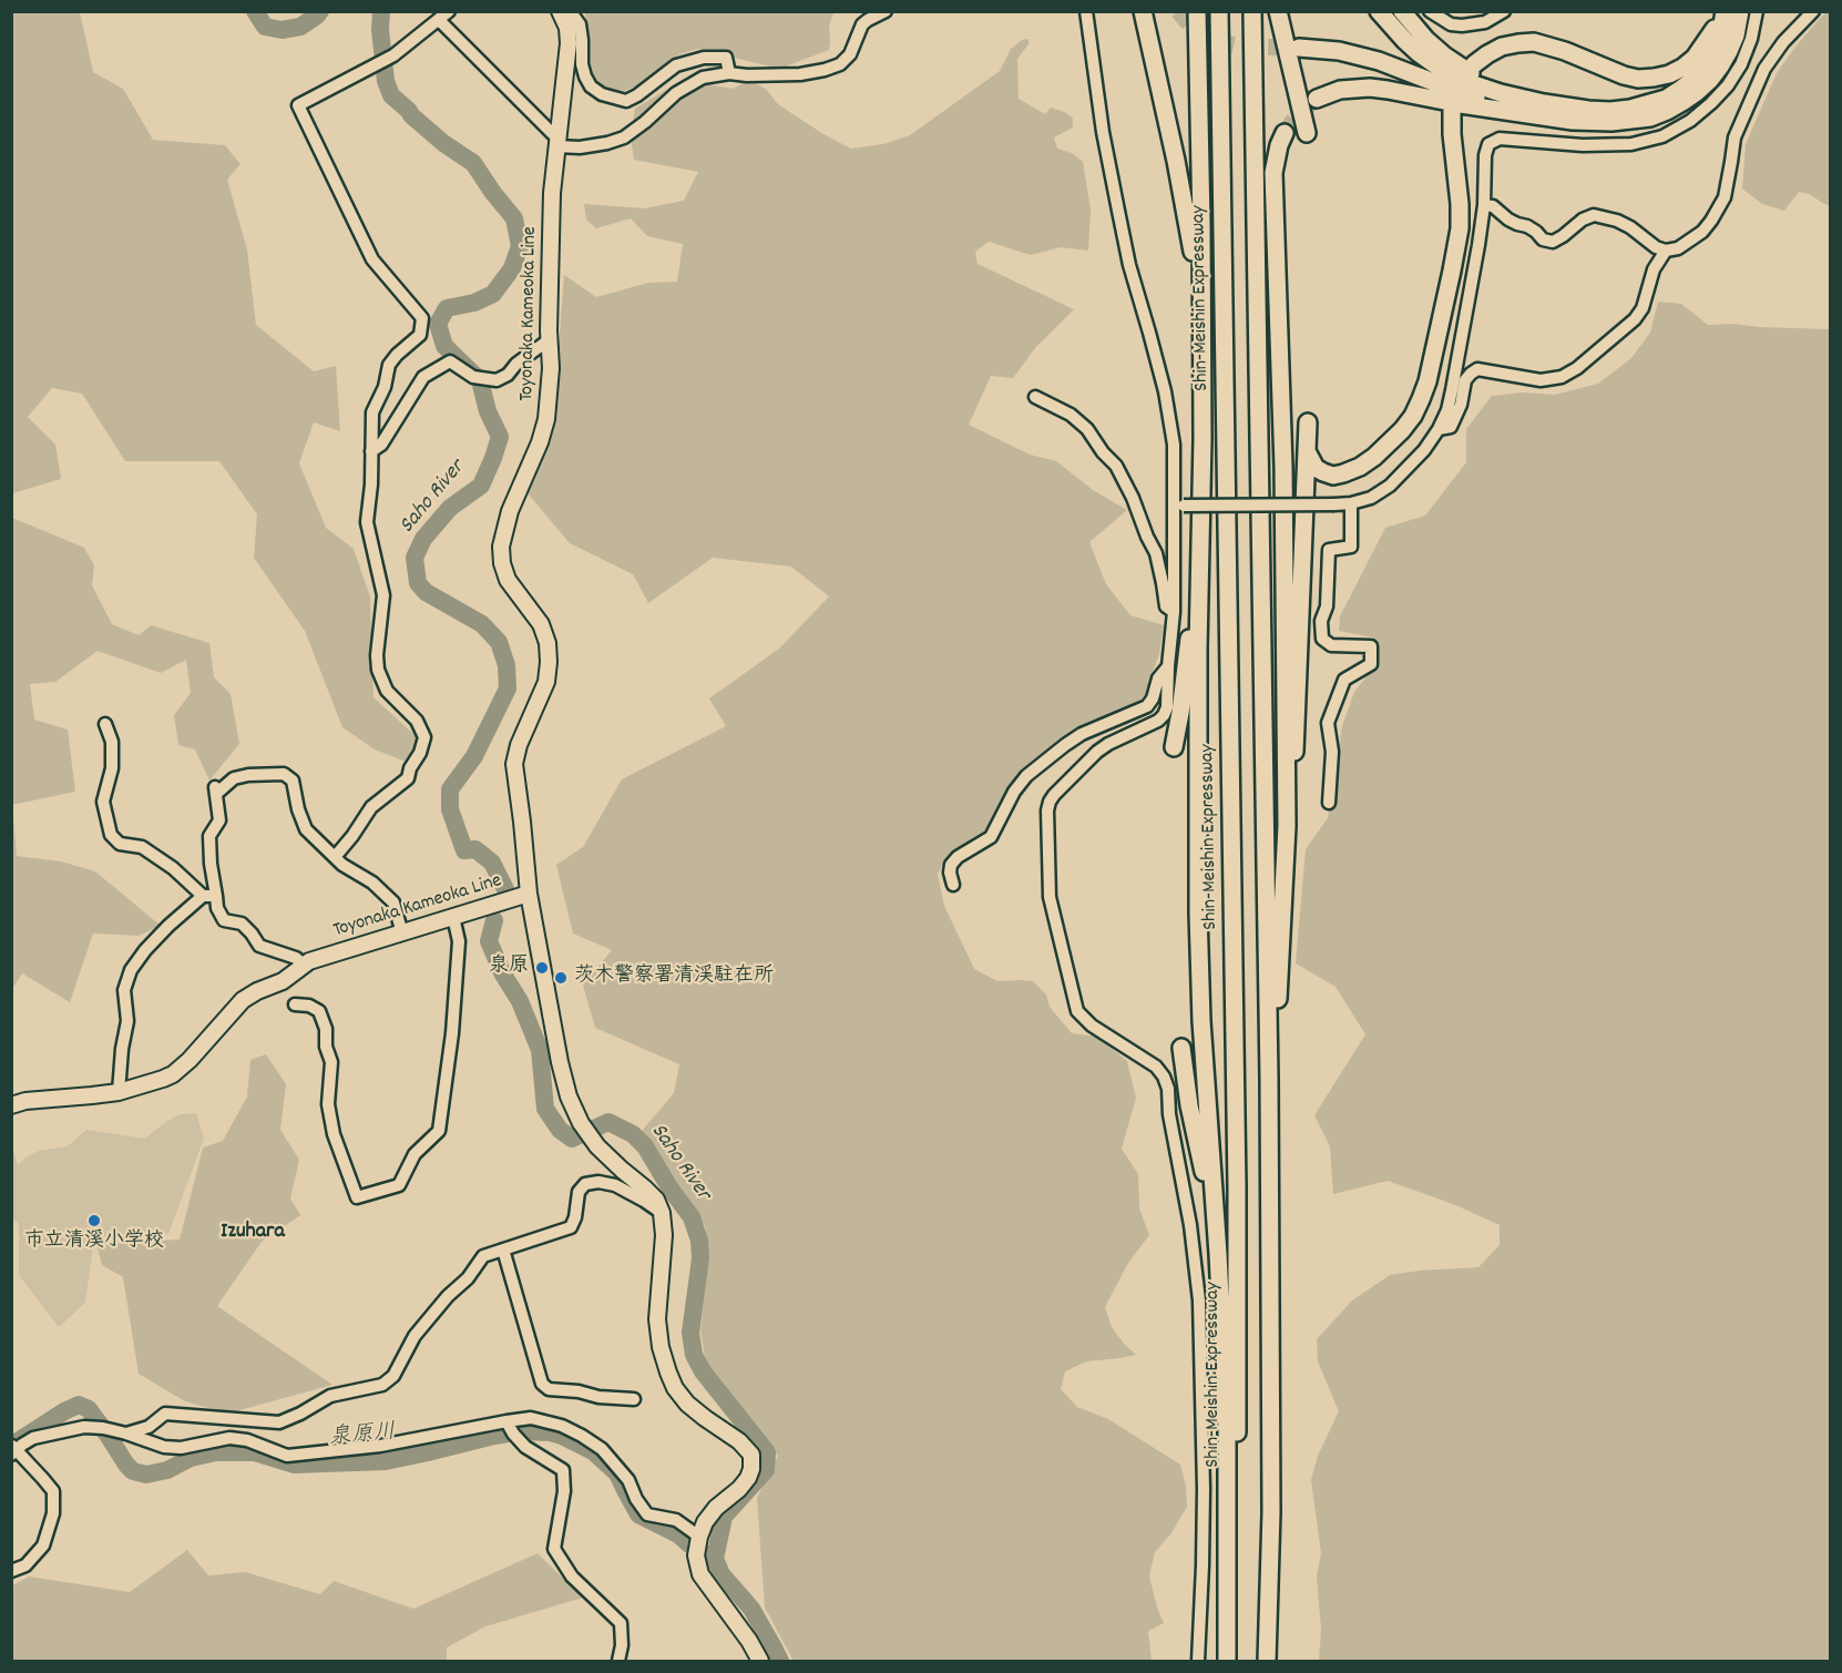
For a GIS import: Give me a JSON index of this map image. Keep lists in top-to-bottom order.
{
  "streets": {
    "highway": ["Shin-Meishin Expressway"],
    "main road": ["Toyonaka Kameoka Line"]
  },
  "districts": ["Izuhara"],
  "water": ["Saho River", "泉原川"],
  "places": ["泉原", "茨木警察署清渓駐在所", "市立清溪小学校"]
}
